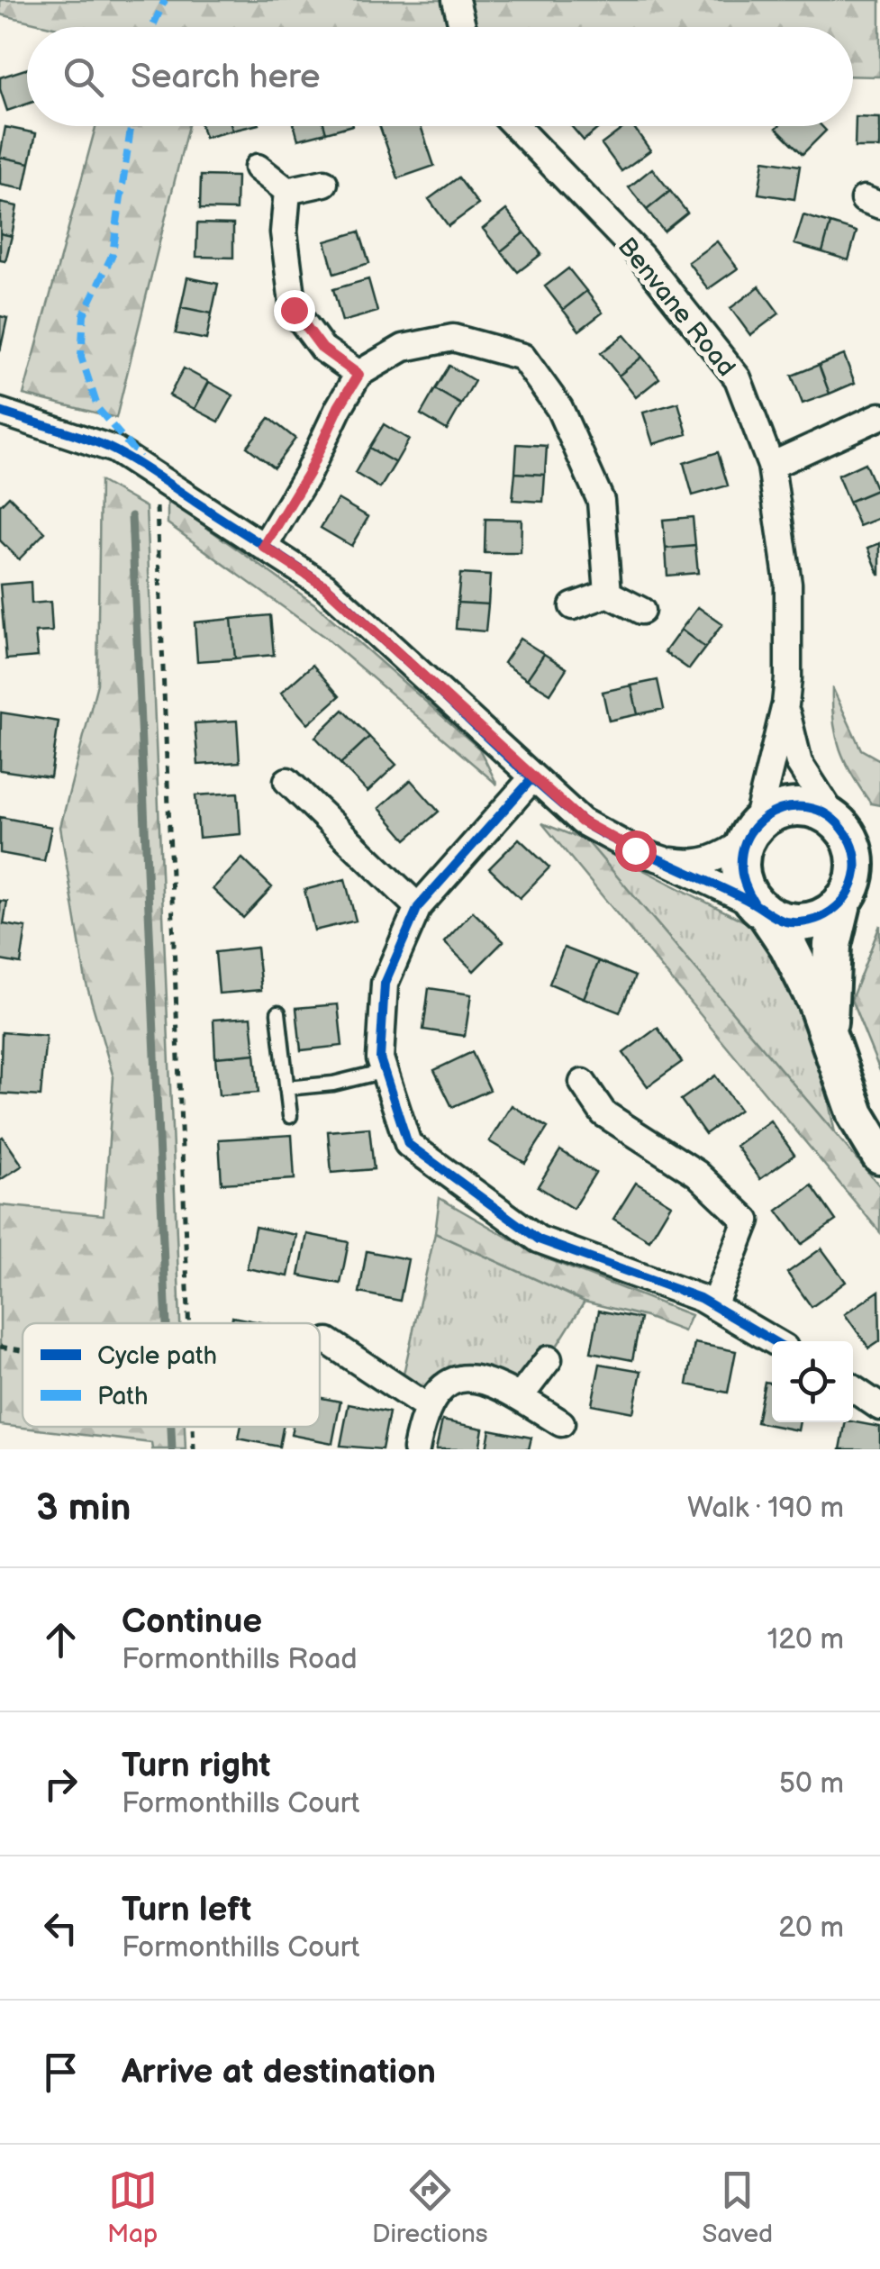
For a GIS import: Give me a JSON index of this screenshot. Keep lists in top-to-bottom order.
{
  "streets": {
    "street": ["Benvane Road"]
  },
  "legend": ["Cycle path", "Path"],
  "page": {
    "search": "Search here",
    "heading": ["3 min", "Walk · 190 m"],
    "list": [
      ["Continue", "Formonthills Road", "120 m"],
      ["Turn right", "Formonthills Court", "50 m"],
      ["Turn left", "Formonthills Court", "20 m"],
      "Arrive at destination"
    ],
    "nav": ["Map", "Directions", "Saved"]
  }
}
